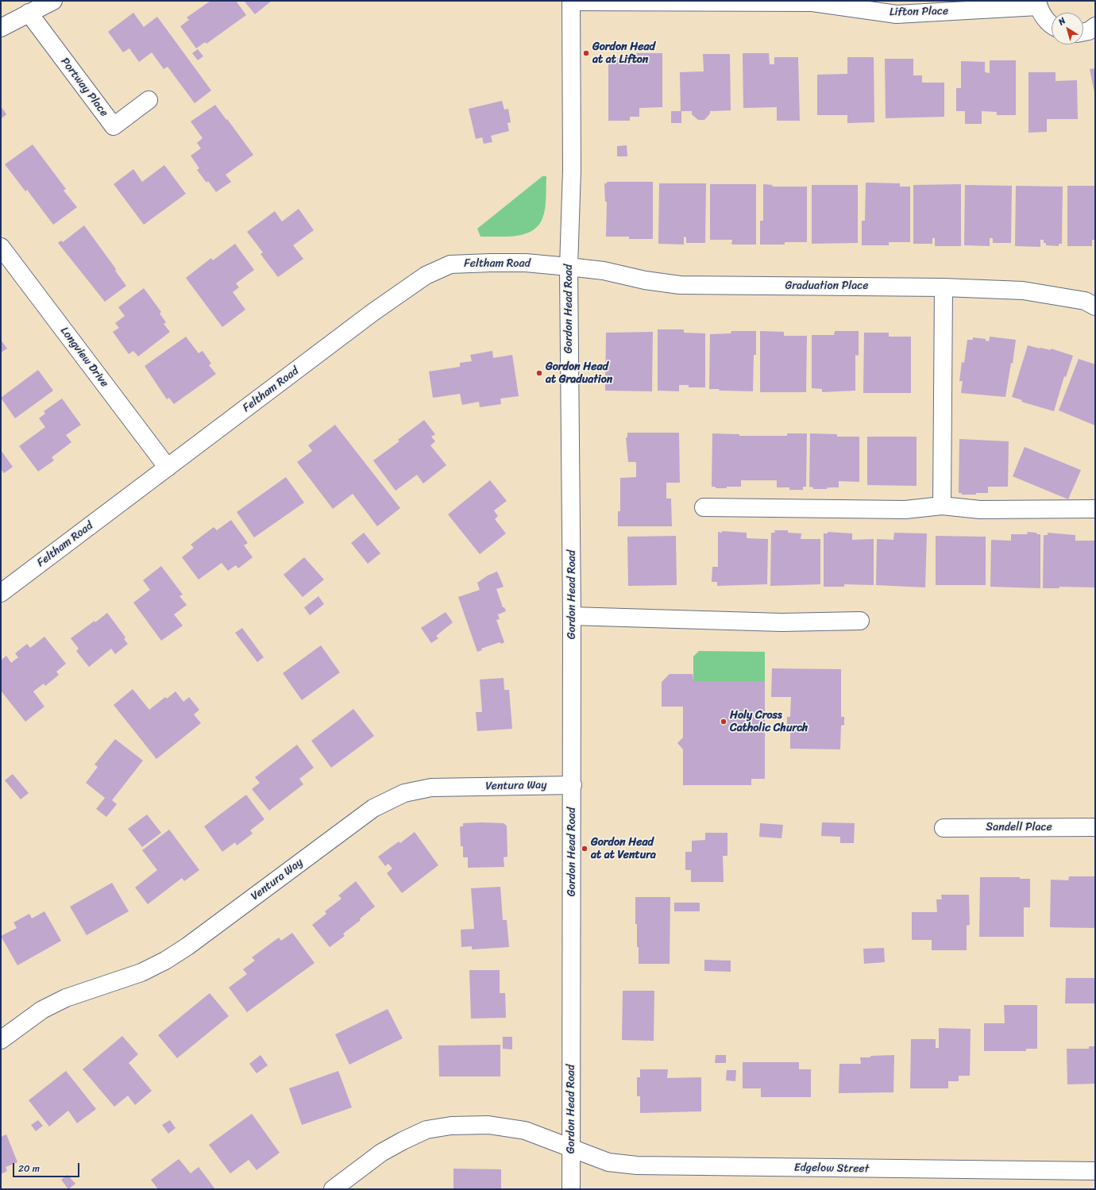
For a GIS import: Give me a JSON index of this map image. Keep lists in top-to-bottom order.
{
  "streets": {
    "street": [
      "Lifton Place",
      "Portway Place",
      "Feltham Road",
      "Graduation Place",
      "Gordon Head Road",
      "Longview Drive",
      "Ventura Way",
      "Sandell Place",
      "Edgelow Street"
    ]
  },
  "crossings": [
    ["Lifton Place", "Gordon Head Road"],
    ["Feltham Road", "Graduation Place"],
    ["Feltham Road", "Gordon Head Road"],
    ["Feltham Road", "Longview Drive"],
    ["Graduation Place", "Gordon Head Road"],
    ["Gordon Head Road", "Ventura Way"],
    ["Gordon Head Road", "Edgelow Street"]
  ],
  "places": [
    "Gordon Head at at Lifton",
    "Gordon Head at Graduation",
    "Holy Cross Catholic Church",
    "Gordon Head at at Ventura"
  ],
  "scale_bar": "20 m",
  "north": "top left"
}
